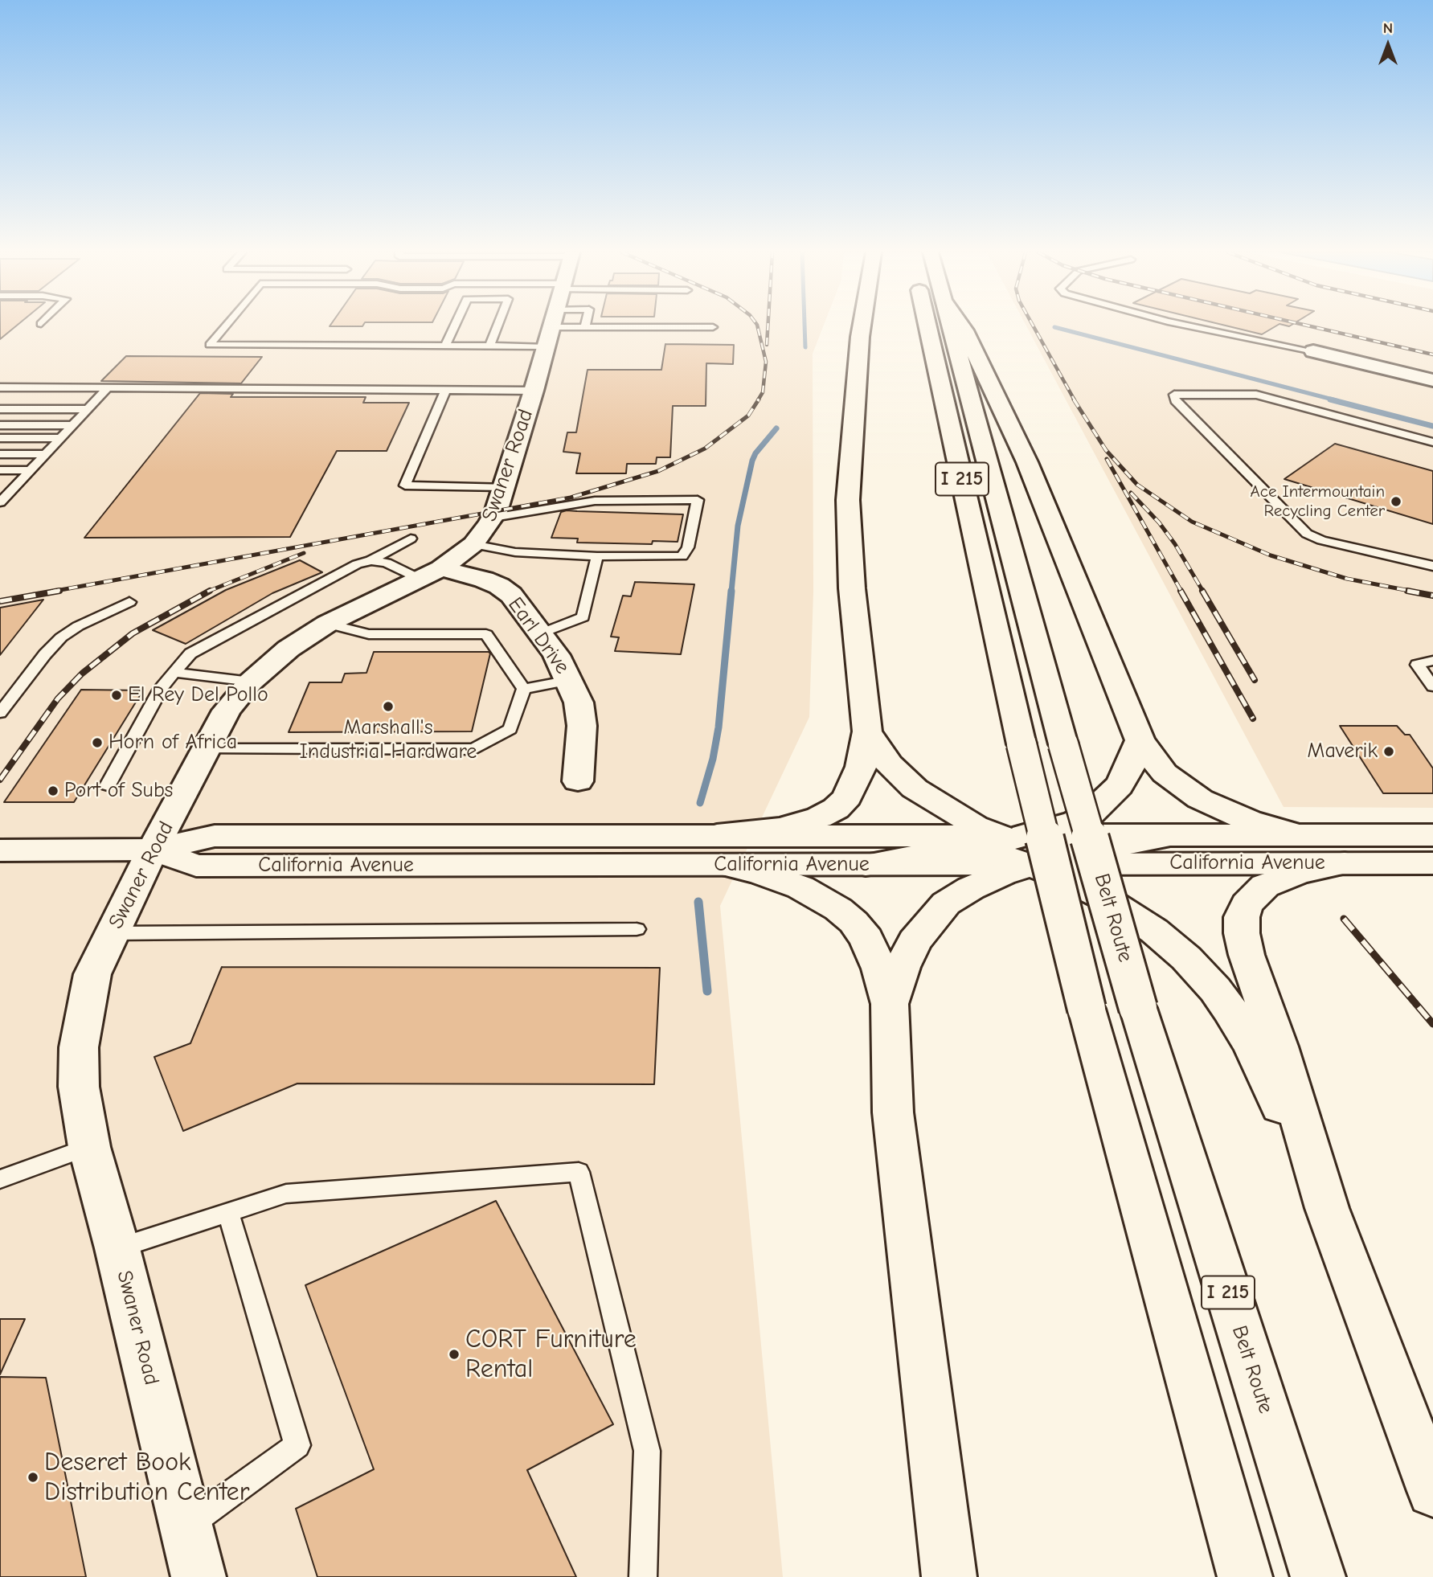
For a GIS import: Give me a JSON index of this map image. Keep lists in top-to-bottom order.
{
  "streets": {
    "main road": [
      "Swaner Road",
      "I 215",
      "Earl Drive",
      "California Avenue",
      "Belt Route"
    ]
  },
  "crossings": [
    ["Swaner Road", "Earl Drive"],
    ["Swaner Road", "California Avenue"]
  ],
  "places": [
    "Ace Intermountain Recycling Center",
    "El Rey Del Pollo",
    "Marshall's Industrial Hardware",
    "Horn of Africa",
    "Maverik",
    "Port of Subs",
    "CORT Furniture Rental",
    "Deseret Book Distribution Center"
  ],
  "north": "top"
}
